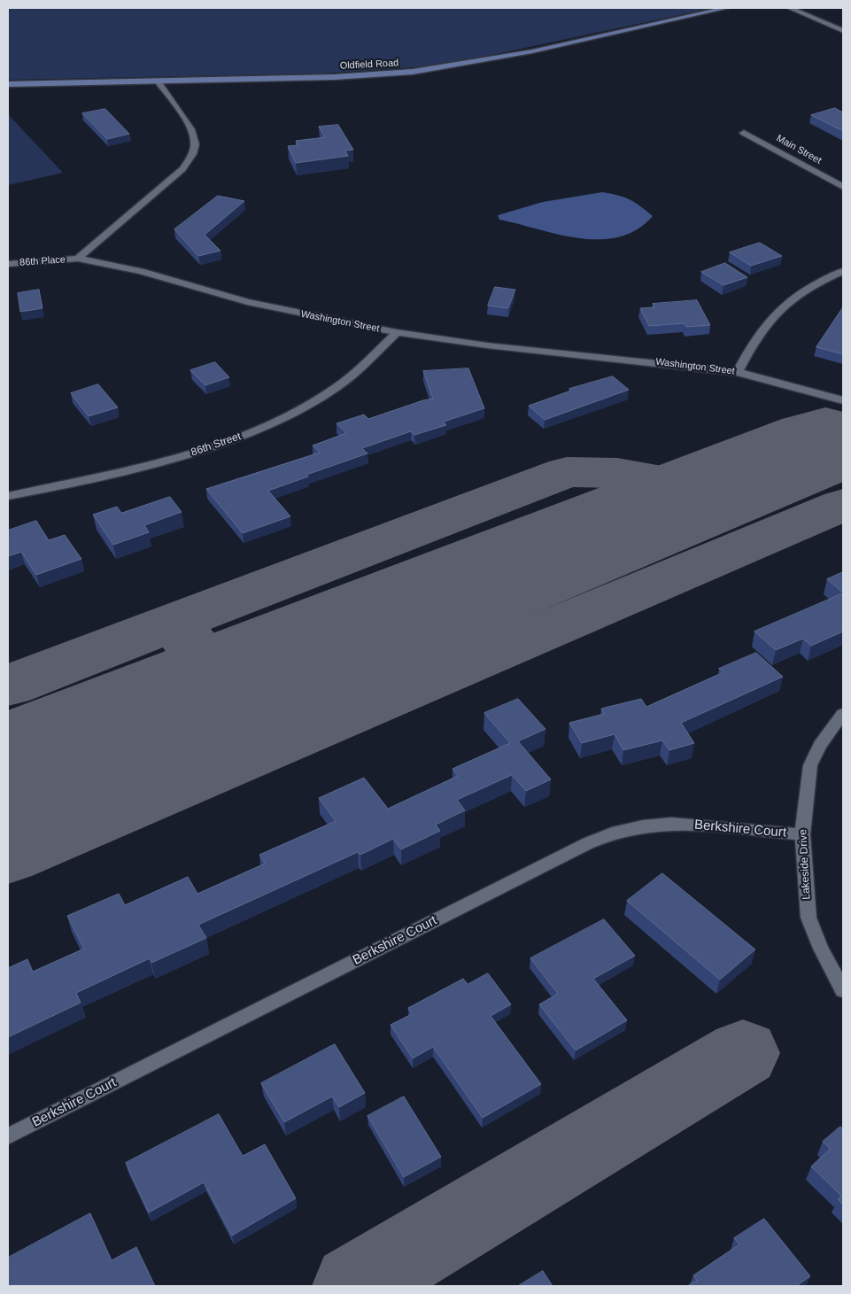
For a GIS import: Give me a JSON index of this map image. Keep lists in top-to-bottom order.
{
  "streets": {
    "street": [
      "Oldfield Road",
      "Main Street",
      "86th Place",
      "Washington Street",
      "86th Street",
      "Berkshire Court",
      "Lakeside Drive"
    ]
  },
  "crossings": [
    ["86th Place", "Washington Street"],
    ["Washington Street", "86th Street"],
    ["Berkshire Court", "Lakeside Drive"]
  ]
}
